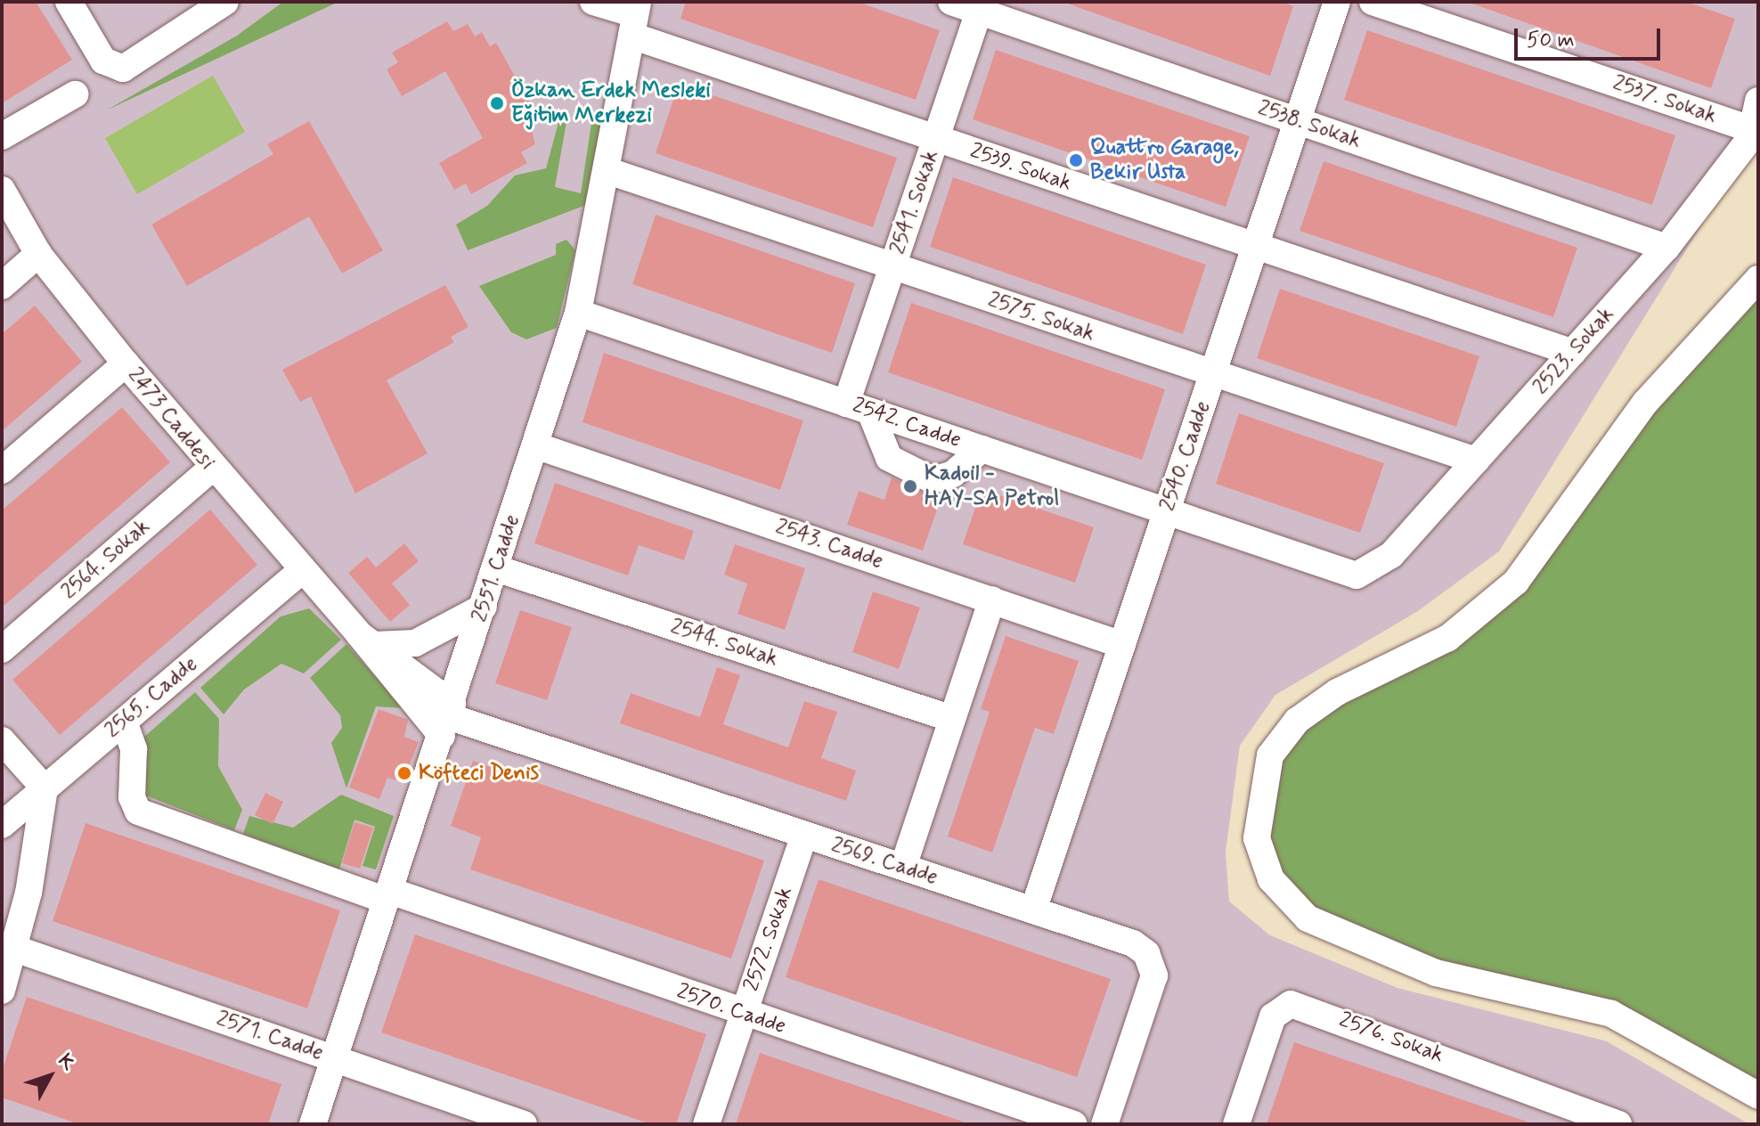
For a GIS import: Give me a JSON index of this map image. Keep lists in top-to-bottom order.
{
  "streets": {
    "street": [
      "2537. Sokak",
      "2538. Sokak",
      "2539. Sokak",
      "2541. Sokak",
      "2575. Sokak",
      "2523. Sokak",
      "2473 Caddesi",
      "2542. Cadde",
      "2540. Cadde",
      "2543. Cadde",
      "2564. Sokak",
      "2551. Cadde",
      "2544. Sokak",
      "2565. Cadde",
      "2569. Cadde",
      "2572. Sokak",
      "2570. Cadde",
      "2571. Cadde",
      "2576. Sokak"
    ]
  },
  "crossings": [
    ["2537. Sokak", "2523. Sokak"],
    ["2538. Sokak", "2541. Sokak"],
    ["2538. Sokak", "2523. Sokak"],
    ["2538. Sokak", "2540. Cadde"],
    ["2539. Sokak", "2541. Sokak"],
    ["2539. Sokak", "2523. Sokak"],
    ["2539. Sokak", "2540. Cadde"],
    ["2539. Sokak", "2551. Cadde"],
    ["2541. Sokak", "2575. Sokak"],
    ["2541. Sokak", "2542. Cadde"],
    ["2575. Sokak", "2523. Sokak"],
    ["2575. Sokak", "2540. Cadde"],
    ["2575. Sokak", "2551. Cadde"],
    ["2523. Sokak", "2542. Cadde"],
    ["2473 Caddesi", "2564. Sokak"],
    ["2473 Caddesi", "2565. Cadde"],
    ["2473 Caddesi", "2569. Cadde"],
    ["2542. Cadde", "2540. Cadde"],
    ["2542. Cadde", "2551. Cadde"],
    ["2540. Cadde", "2543. Cadde"],
    ["2540. Cadde", "2569. Cadde"],
    ["2543. Cadde", "2551. Cadde"],
    ["2551. Cadde", "2544. Sokak"],
    ["2551. Cadde", "2569. Cadde"],
    ["2551. Cadde", "2570. Cadde"],
    ["2551. Cadde", "2571. Cadde"],
    ["2565. Cadde", "2570. Cadde"],
    ["2569. Cadde", "2572. Sokak"],
    ["2572. Sokak", "2570. Cadde"]
  ],
  "places": [
    "Özkan Erdek Mesleki Eğitim Merkezi",
    "Quattro Garage, Bekir Usta",
    "Kadoil - HAY-SA Petrol",
    "Köfteci Denis"
  ],
  "scale_bar": "50 m",
  "north": "top right"
}
